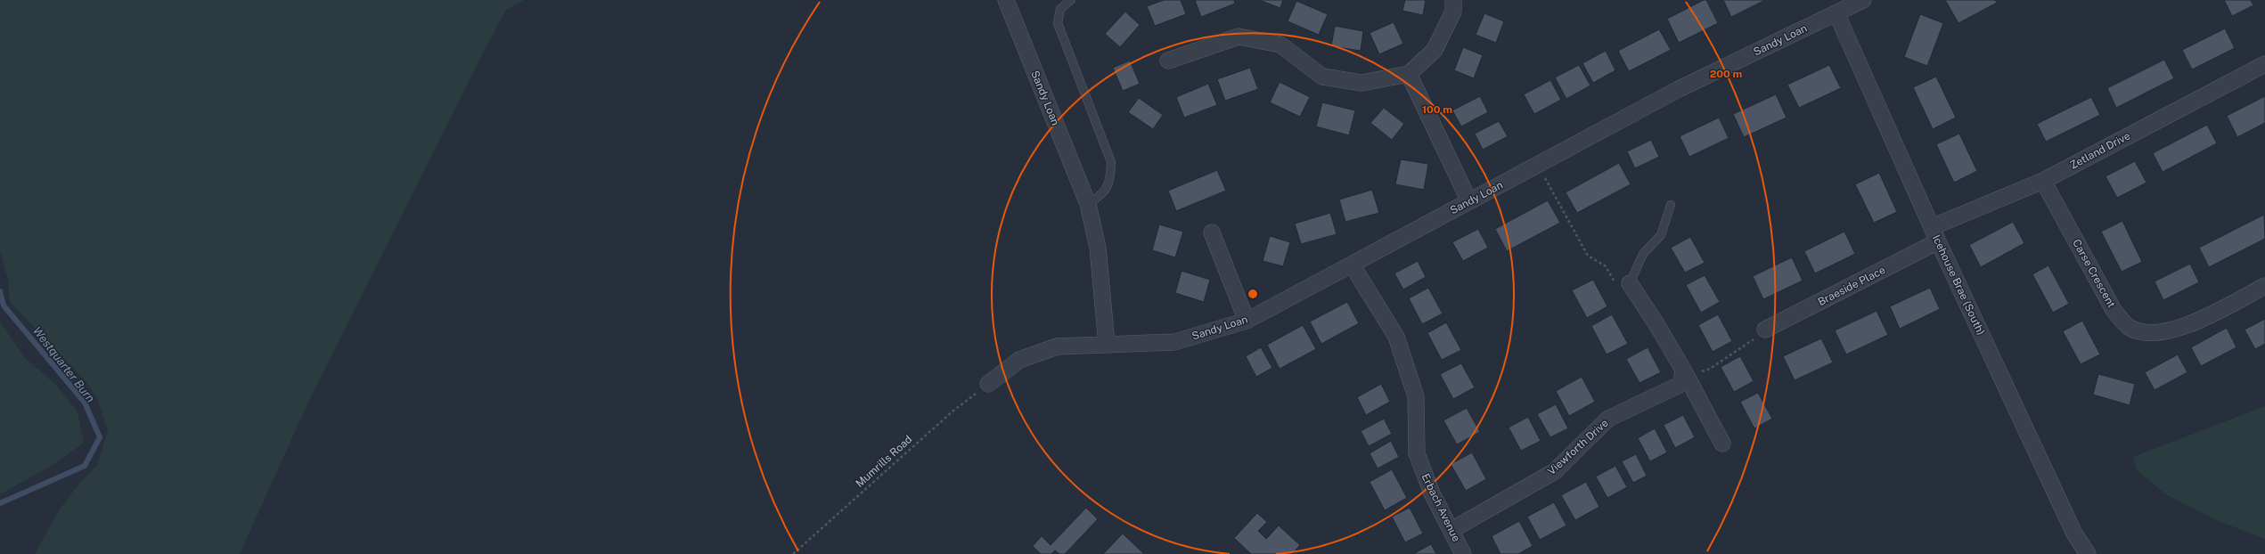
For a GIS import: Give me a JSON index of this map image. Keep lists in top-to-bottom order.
{
  "streets": {
    "street": [
      "Sandy Loan",
      "Zetland Drive",
      "Carse Crescent",
      "Icehouse Brae (South)",
      "Braeside Place",
      "Viewforth Drive",
      "Erbach Avenue"
    ],
    "path": ["Mumrills Road"]
  },
  "crossings": [
    ["Sandy Loan", "Icehouse Brae (South)"],
    ["Sandy Loan", "Mumrills Road"],
    ["Sandy Loan", "Erbach Avenue"],
    ["Zetland Drive", "Carse Crescent"],
    ["Zetland Drive", "Icehouse Brae (South)"],
    ["Icehouse Brae (South)", "Braeside Place"],
    ["Viewforth Drive", "Erbach Avenue"]
  ],
  "water": ["Westquarter Burn"],
  "rings": ["200 m", "100 m"]
}
